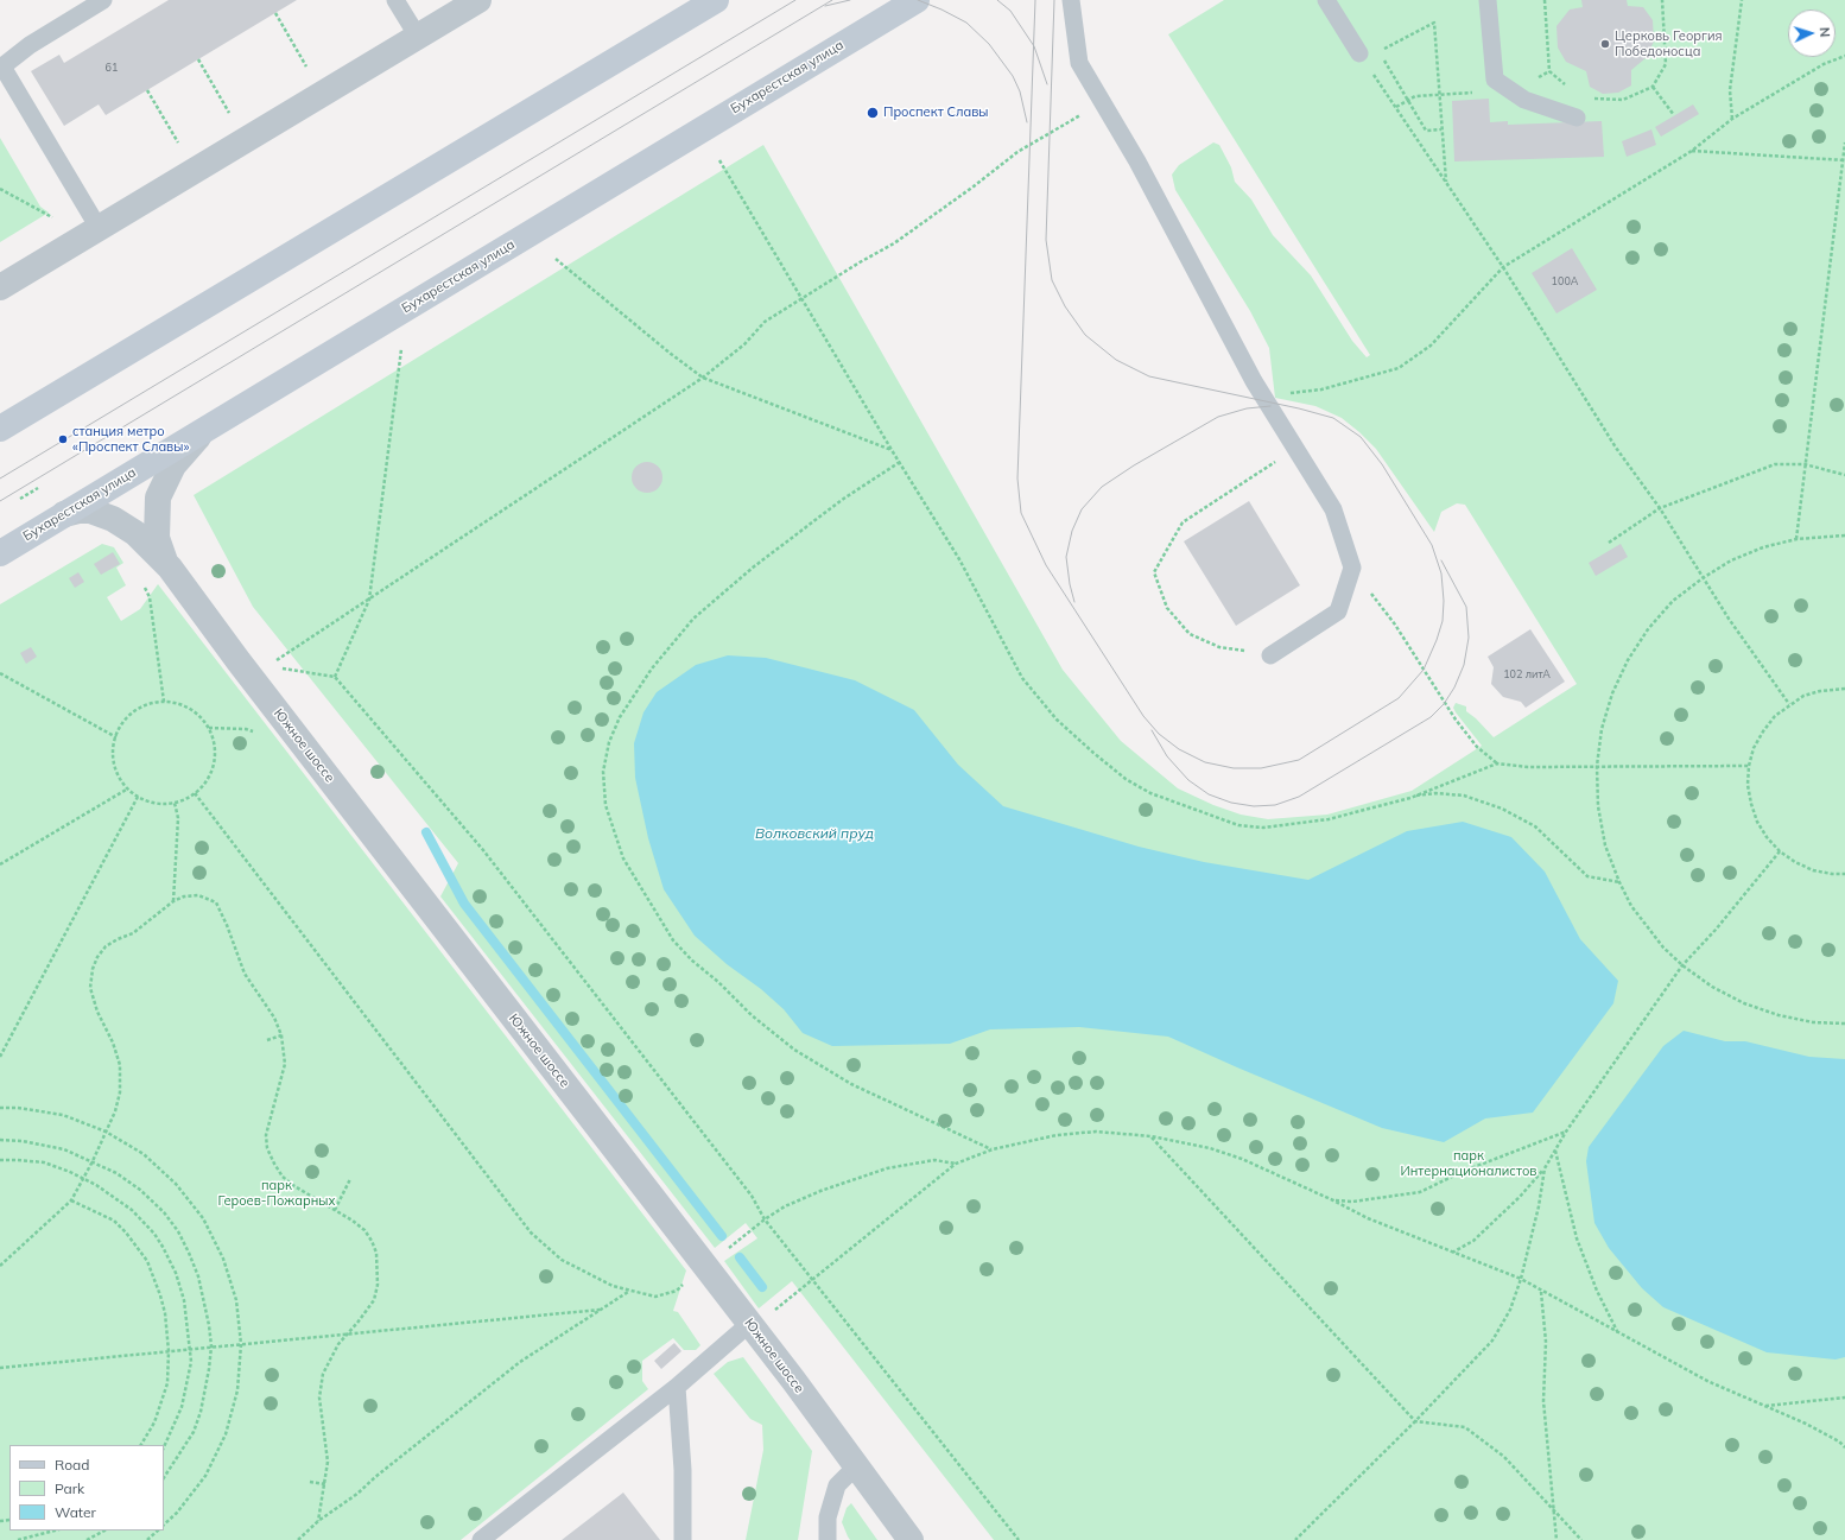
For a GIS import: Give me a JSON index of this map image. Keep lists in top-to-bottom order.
{
  "streets": {
    "main road": ["Бухарестская улица"],
    "street": ["Южное шоссе"]
  },
  "crossings": [
    ["Бухарестская улица", "Южное шоссе"]
  ],
  "water": ["Волковский пруд"],
  "parks": ["парк Интернационалистов", "парк Героев-Пожарных"],
  "places": ["Церковь Георгия Победоносца", "Проспект Славы", "станция метро «Проспект Славы»"],
  "house_numbers": ["61", "100А", "102 литА"],
  "legend": ["Road", "Park", "Water"],
  "north": "right"
}
